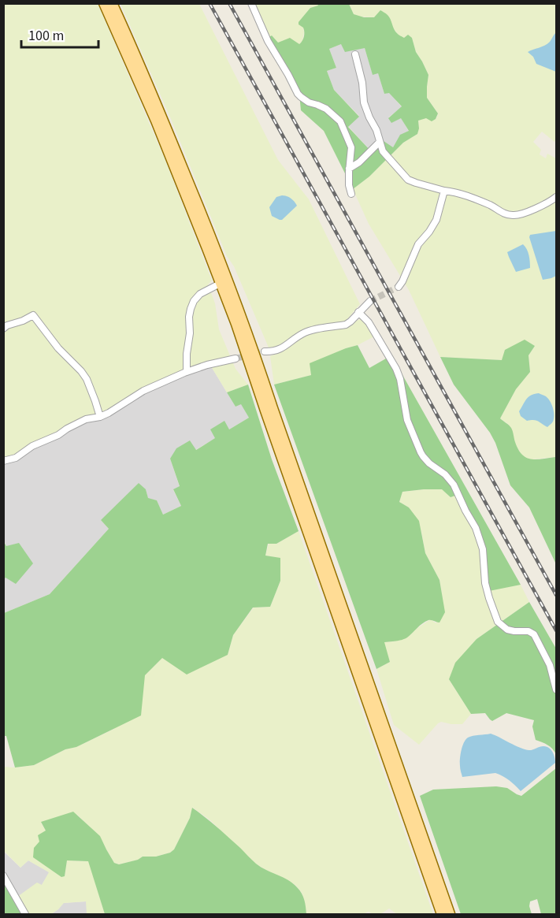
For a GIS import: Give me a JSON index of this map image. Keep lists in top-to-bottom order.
{
  "scale_bar": "100 m"
}
